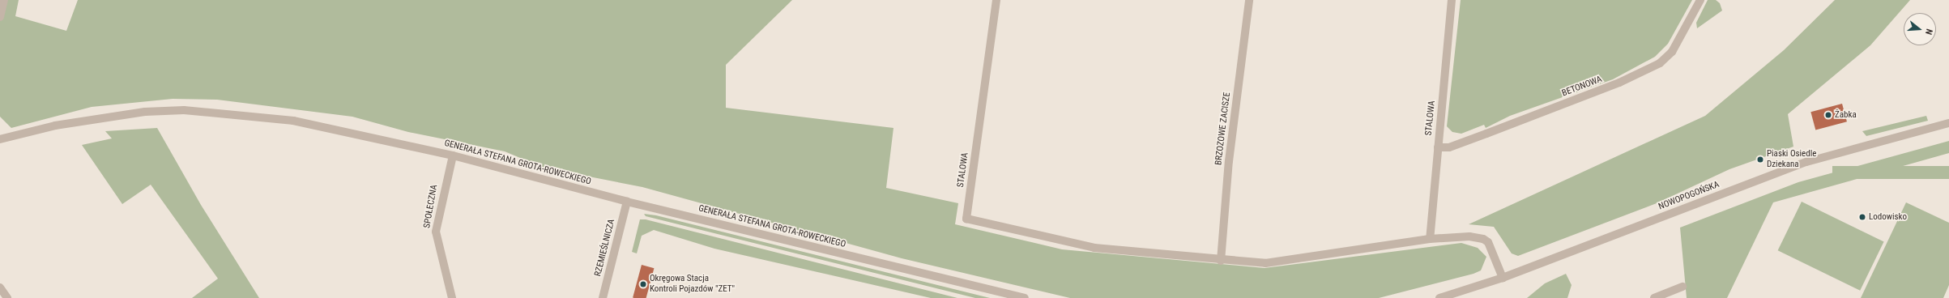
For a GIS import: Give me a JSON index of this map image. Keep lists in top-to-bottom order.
{
  "streets": {
    "street": [
      "BETONOWA",
      "STALOWA",
      "BRZOZOWE ZACISZE",
      "GENERAŁA STEFANA GROTA-ROWECKIEGO",
      "NOWOPOGOŃSKA",
      "SPOŁECZNA",
      "RZEMIEŚLNICZA"
    ]
  },
  "crossings": [
    ["BETONOWA", "STALOWA"],
    ["STALOWA", "BRZOZOWE ZACISZE"],
    ["GENERAŁA STEFANA GROTA-ROWECKIEGO", "SPOŁECZNA"],
    ["GENERAŁA STEFANA GROTA-ROWECKIEGO", "RZEMIEŚLNICZA"]
  ],
  "places": [
    "Żabka",
    "Piaski Osiedle Dziekana",
    "Lodowisko",
    "Okręgowa Stacja Kontroli Pojazdów \"ZET\""
  ],
  "north": "right"
}
